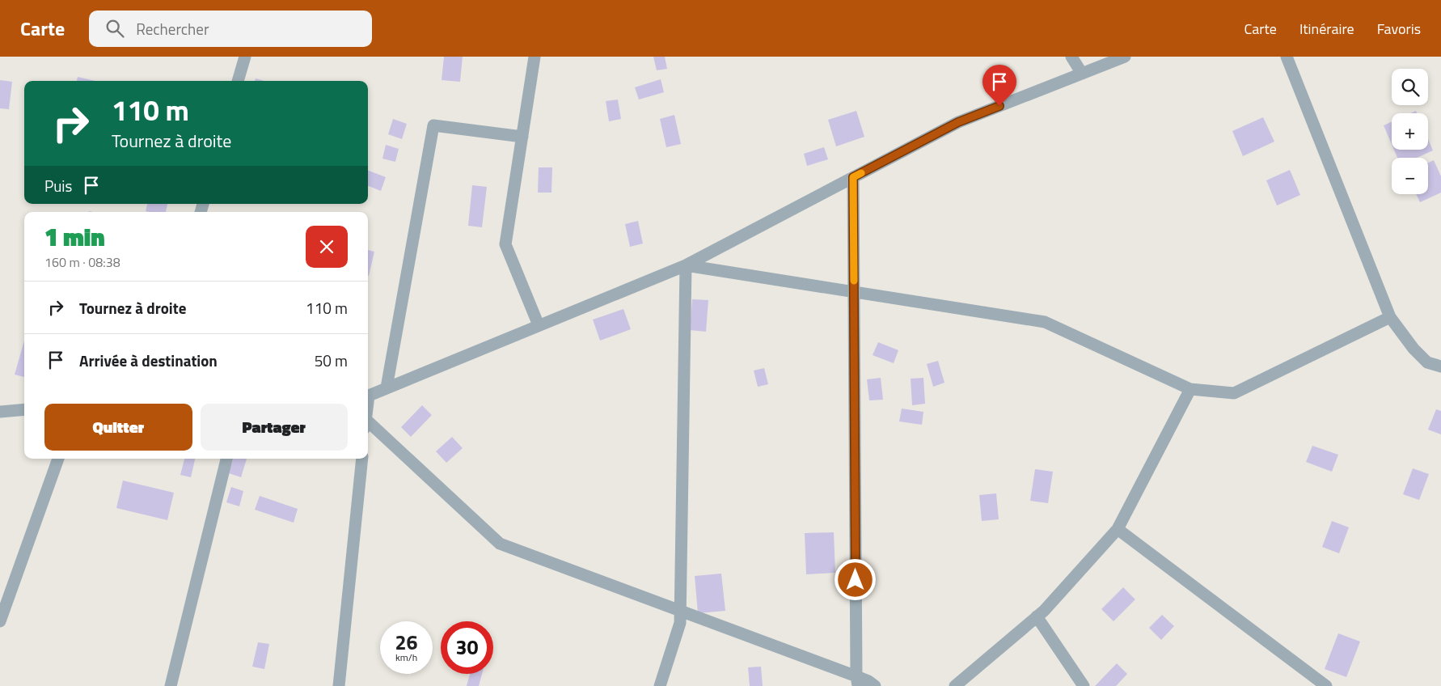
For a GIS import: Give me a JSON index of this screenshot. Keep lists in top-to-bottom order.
{
  "page": {
    "header": "Carte",
    "search": "Rechercher",
    "nav": ["Carte", "Itinéraire", "Favoris"],
    "map_buttons": ["+", "−"],
    "turn": ["110 m", "Tournez à droite"],
    "then": "Puis",
    "heading": ["1 min", "160 m · 08:38"],
    "list": [
      {
        "name": "Tournez à droite",
        "value": "110 m"
      },
      {
        "name": "Arrivée à destination",
        "value": "50 m"
      }
    ],
    "buttons": ["Quitter", "Partager"],
    "speed": "26 km/h",
    "limit": "30"
  }
}
